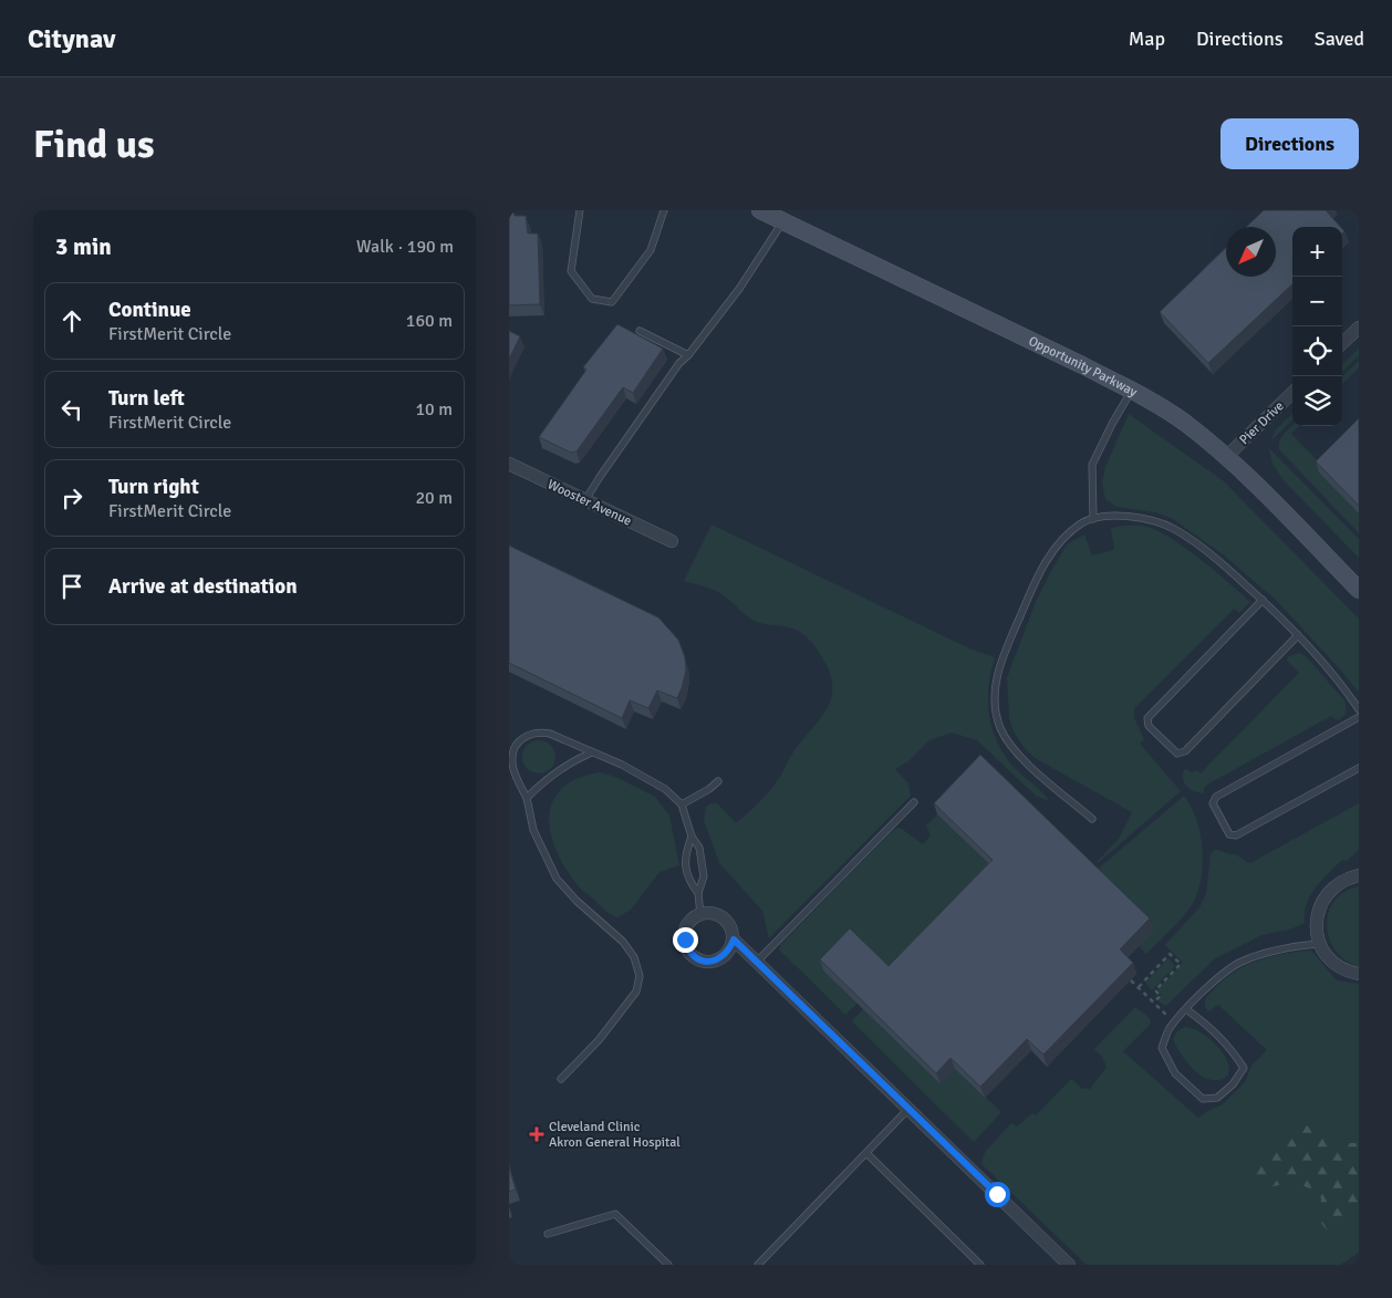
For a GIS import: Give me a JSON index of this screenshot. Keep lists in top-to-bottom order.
{
  "streets": {
    "main road": ["Opportunity Parkway"],
    "street": ["Pier Drive", "Wooster Avenue"]
  },
  "crossings": [
    ["Opportunity Parkway", "Pier Drive"]
  ],
  "places": {
    "health": ["Cleveland Clinic Akron General Hospital"]
  },
  "north": "bottom left",
  "page": {
    "header": "Citynav",
    "nav": ["Map", "Directions", "Saved"],
    "buttons": "Directions",
    "title": "Find us",
    "heading": ["3 min", "Walk · 190 m"],
    "map_buttons": ["+", "−"],
    "list": [
      ["Continue", "FirstMerit Circle", "160 m"],
      ["Turn left", "FirstMerit Circle", "10 m"],
      ["Turn right", "FirstMerit Circle", "20 m"],
      "Arrive at destination"
    ]
  }
}
